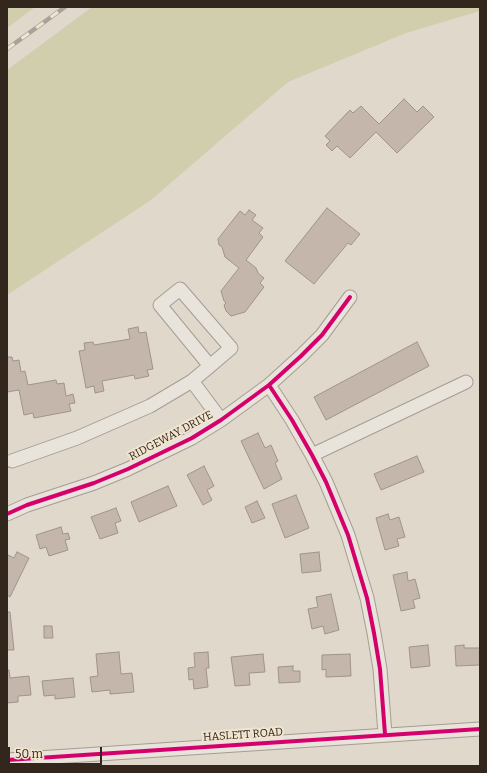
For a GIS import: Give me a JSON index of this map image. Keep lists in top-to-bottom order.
{
  "streets": {
    "street": ["RIDGEWAY DRIVE", "HASLETT ROAD"]
  },
  "scale_bar": "50 m"
}
